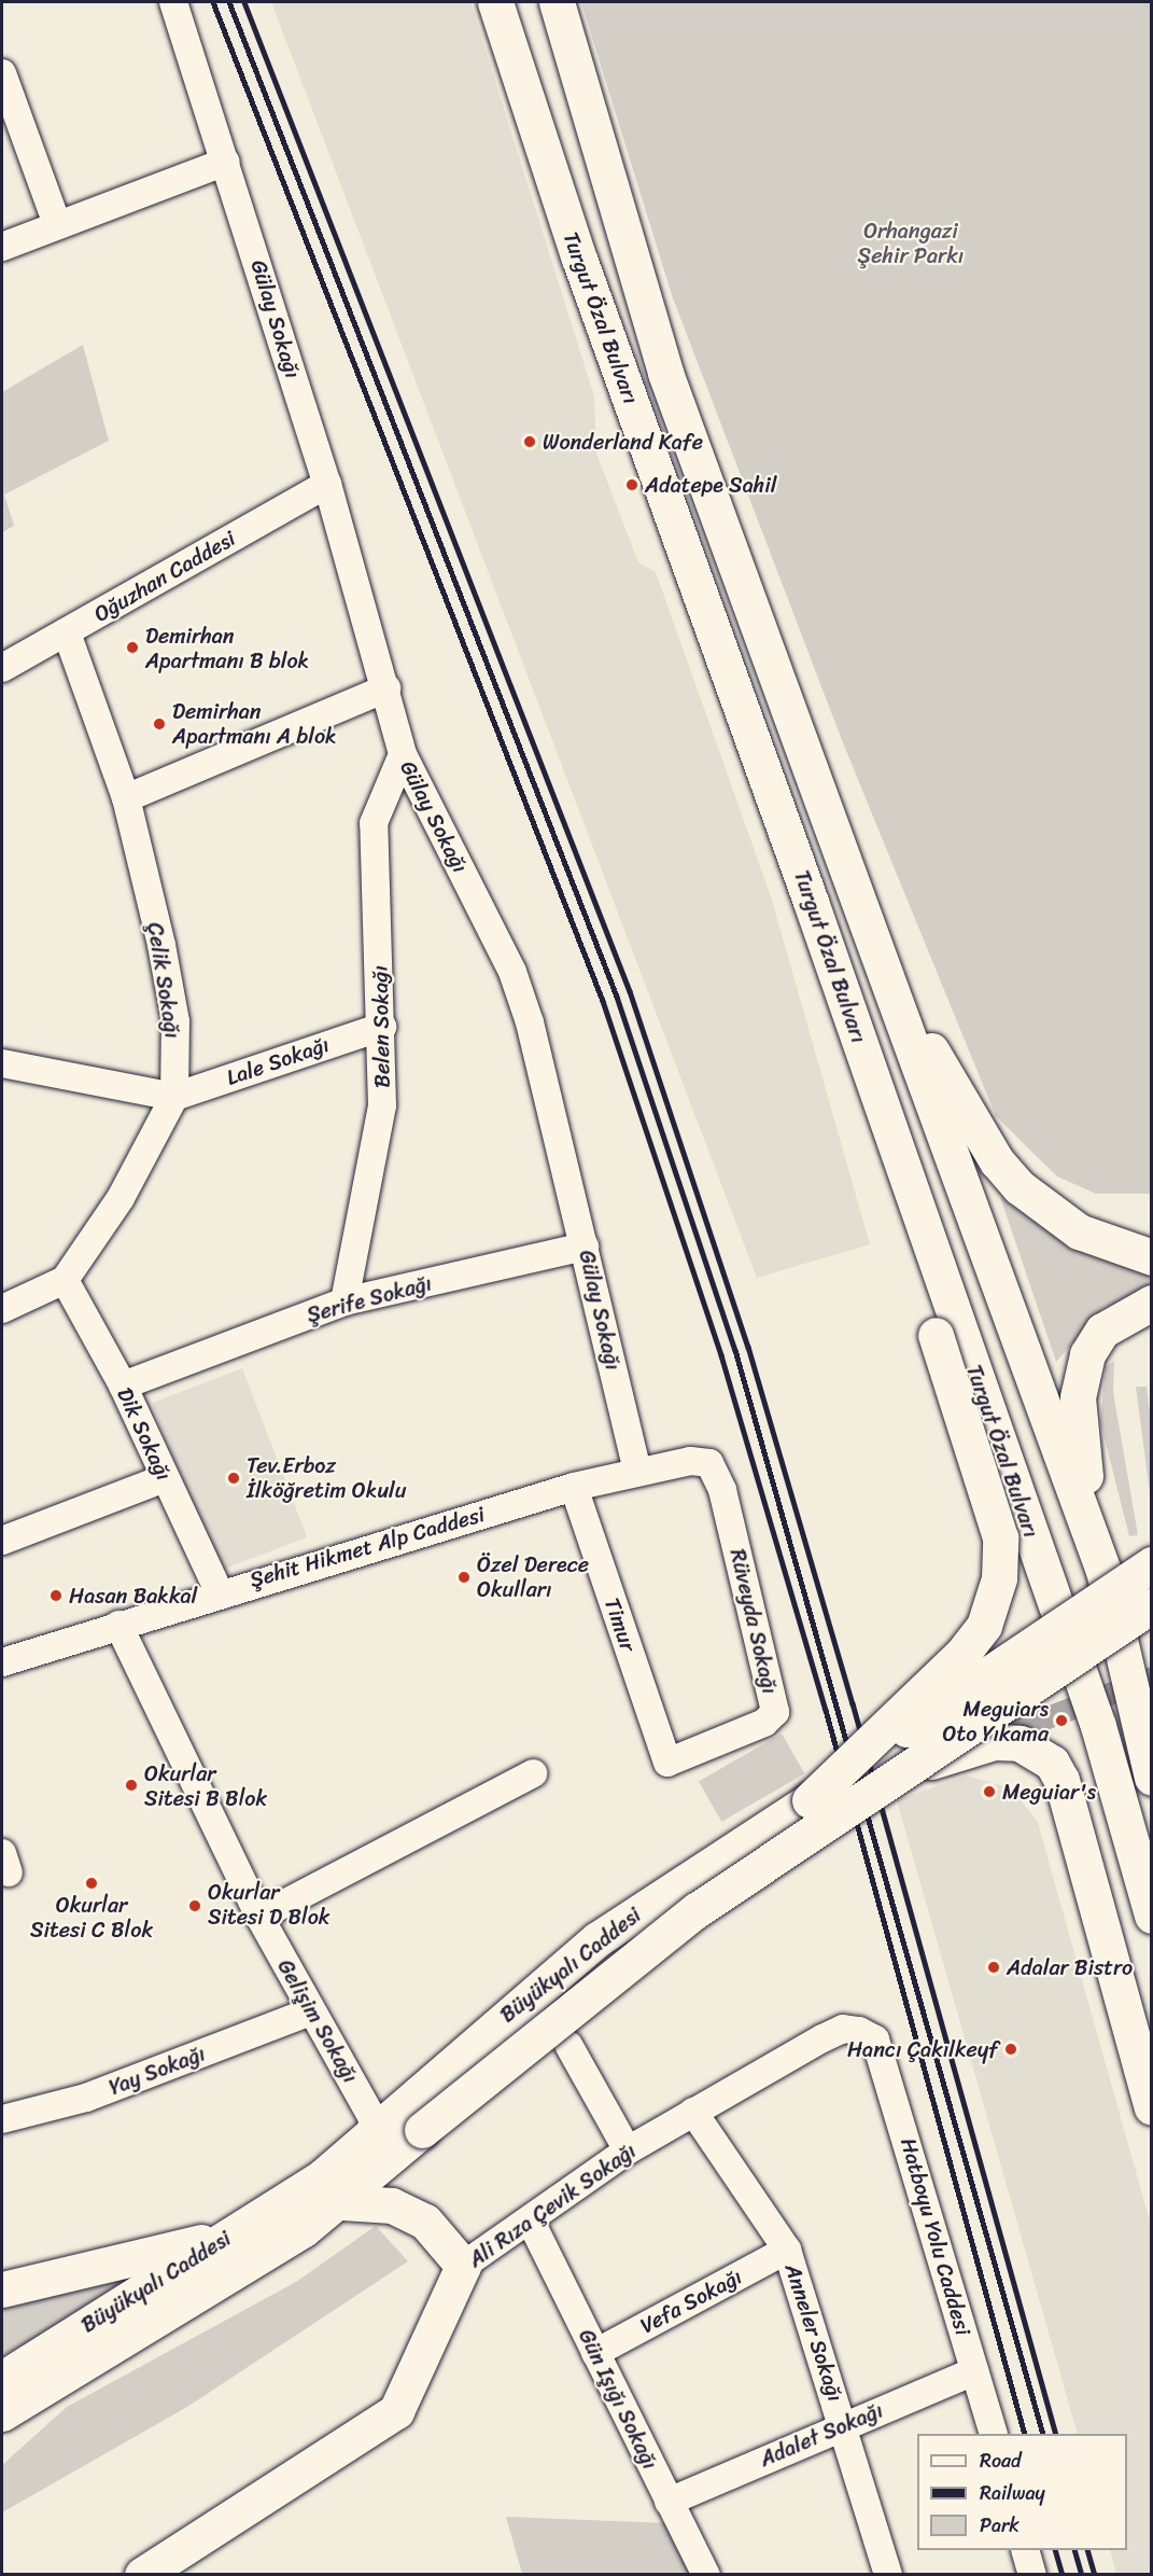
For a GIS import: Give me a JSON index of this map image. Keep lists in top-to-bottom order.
{
  "streets": {
    "main road": ["Turgut Özal Bulvarı", "Büyükyalı Caddesi", "Ali Rıza Çevik Sokağı"],
    "street": [
      "Gülay Sokağı",
      "Oğuzhan Caddesi",
      "Çelik Sokağı",
      "Belen Sokağı",
      "Lale Sokağı",
      "Şerife Sokağı",
      "Dik Sokağı",
      "Şehit Hikmet Alp Caddesi",
      "Rüveyda Sokağı",
      "Timur",
      "Gelişim Sokağı",
      "Yay Sokağı",
      "Hatboyu Yolu Caddesi",
      "Vefa Sokağı",
      "Anneler Sokağı",
      "Gün Işığı Sokağı",
      "Adalet Sokağı"
    ]
  },
  "crossings": [
    ["Gülay Sokağı", "Oğuzhan Caddesi"],
    ["Gülay Sokağı", "Belen Sokağı"],
    ["Gülay Sokağı", "Şerife Sokağı"],
    ["Gülay Sokağı", "Şehit Hikmet Alp Caddesi"],
    ["Oğuzhan Caddesi", "Çelik Sokağı"],
    ["Çelik Sokağı", "Lale Sokağı"],
    ["Çelik Sokağı", "Dik Sokağı"],
    ["Belen Sokağı", "Lale Sokağı"],
    ["Belen Sokağı", "Şerife Sokağı"],
    ["Şerife Sokağı", "Dik Sokağı"],
    ["Dik Sokağı", "Şehit Hikmet Alp Caddesi"],
    ["Şehit Hikmet Alp Caddesi", "Rüveyda Sokağı"],
    ["Şehit Hikmet Alp Caddesi", "Timur"],
    ["Şehit Hikmet Alp Caddesi", "Gelişim Sokağı"],
    ["Rüveyda Sokağı", "Timur"],
    ["Büyükyalı Caddesi", "Gelişim Sokağı"],
    ["Gelişim Sokağı", "Yay Sokağı"],
    ["Ali Rıza Çevik Sokağı", "Hatboyu Yolu Caddesi"],
    ["Ali Rıza Çevik Sokağı", "Anneler Sokağı"],
    ["Ali Rıza Çevik Sokağı", "Gün Işığı Sokağı"],
    ["Hatboyu Yolu Caddesi", "Adalet Sokağı"],
    ["Vefa Sokağı", "Anneler Sokağı"],
    ["Vefa Sokağı", "Gün Işığı Sokağı"],
    ["Anneler Sokağı", "Adalet Sokağı"],
    ["Gün Işığı Sokağı", "Adalet Sokağı"]
  ],
  "parks": ["Orhangazi Şehir Parkı"],
  "places": [
    "Wonderland Kafe",
    "Adatepe Sahil",
    "Demirhan Apartmanı B blok",
    "Demirhan Apartmanı A blok",
    "Tev.Erboz İlköğretim Okulu",
    "Özel Derece Okulları",
    "Hasan Bakkal",
    "Meguiars Oto Yıkama",
    "Okurlar Sitesi B Blok",
    "Meguiar's",
    "Okurlar Sitesi C Blok",
    "Okurlar Sitesi D Blok",
    "Adalar Bistro",
    "Hancı Çakılkeyf"
  ],
  "legend": ["Road", "Railway", "Park"]
}
